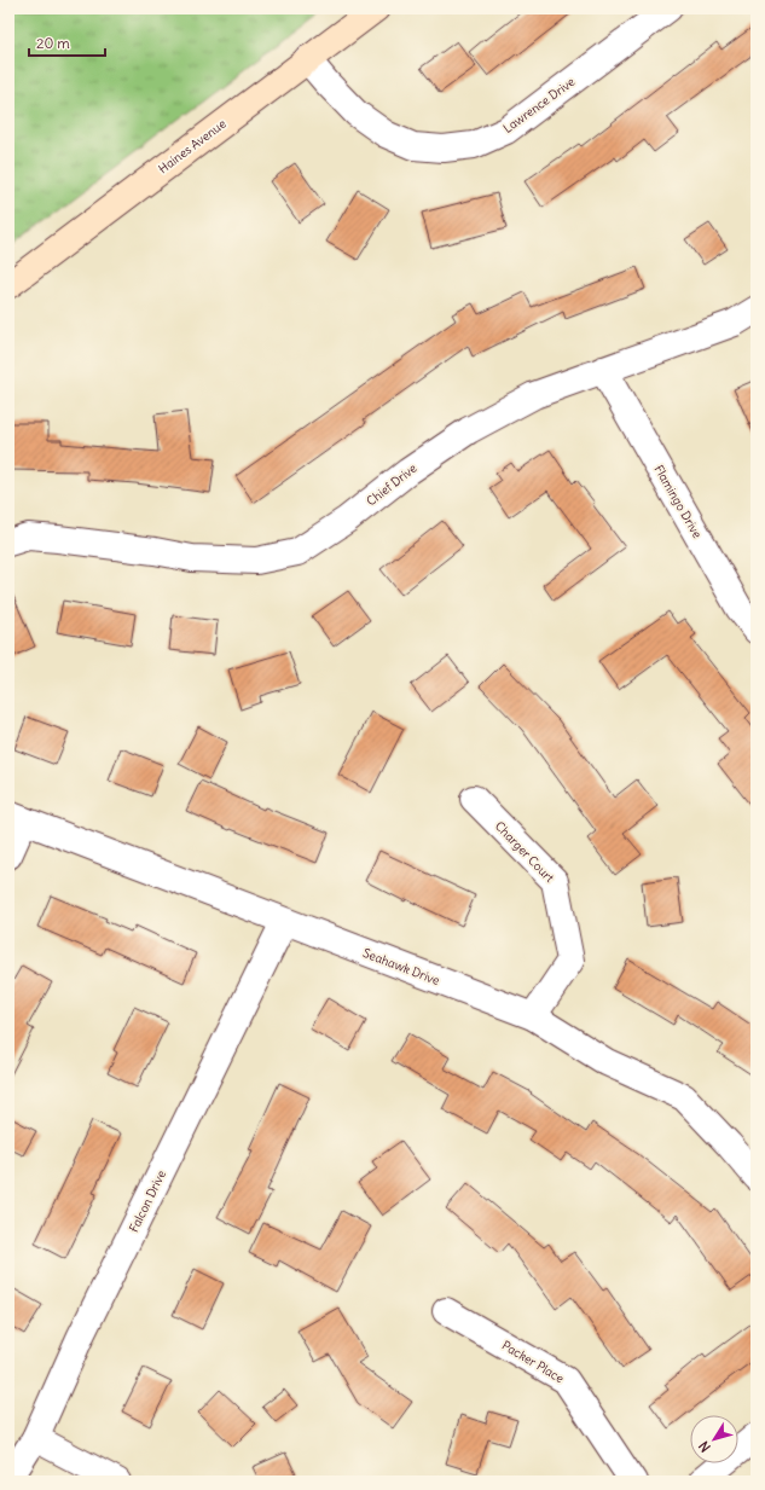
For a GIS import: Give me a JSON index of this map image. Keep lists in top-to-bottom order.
{
  "streets": {
    "main road": ["Haines Avenue"],
    "street": [
      "Lawrence Drive",
      "Chief Drive",
      "Flamingo Drive",
      "Charger Court",
      "Seahawk Drive",
      "Falcon Drive",
      "Packer Place"
    ]
  },
  "crossings": [
    ["Lawrence Drive", "Haines Avenue"],
    ["Chief Drive", "Flamingo Drive"],
    ["Charger Court", "Seahawk Drive"],
    ["Seahawk Drive", "Falcon Drive"]
  ],
  "scale_bar": "20 m",
  "north": "bottom left"
}
